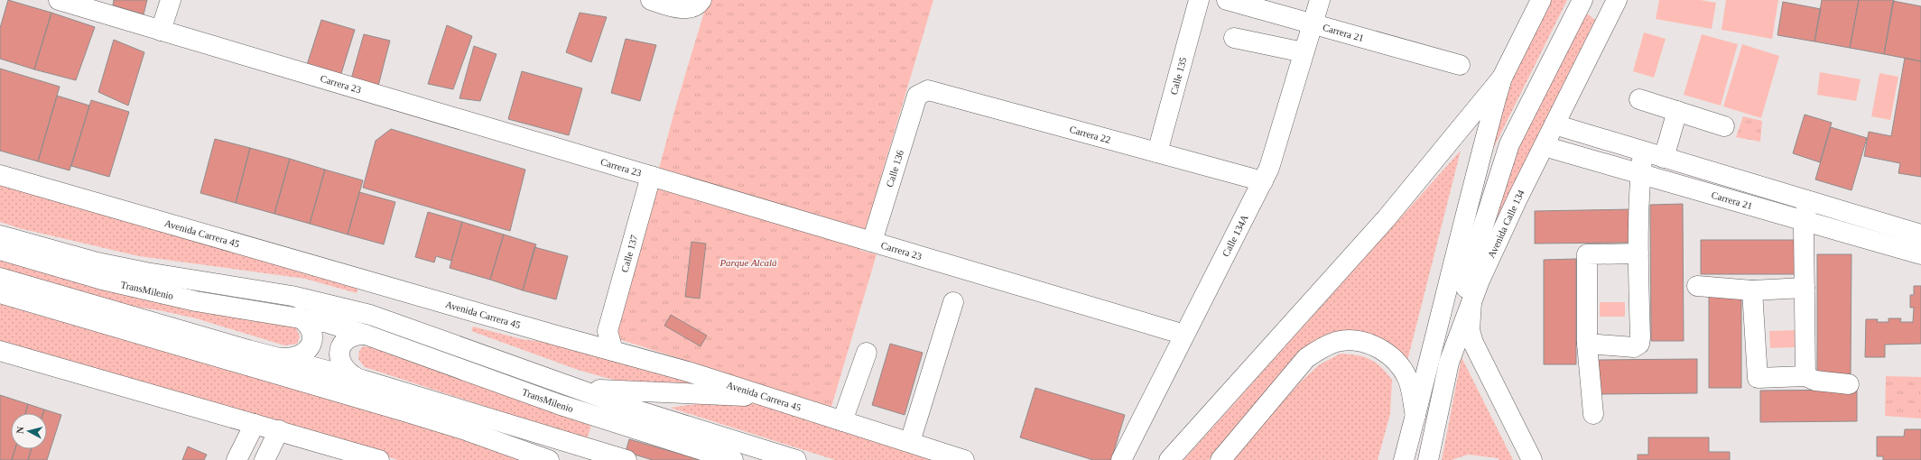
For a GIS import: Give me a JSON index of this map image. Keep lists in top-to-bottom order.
{
  "streets": {
    "main road": [
      "Carrera 21",
      "Calle 135",
      "Carrera 23",
      "Carrera 22",
      "Calle 136",
      "Avenida Calle 134",
      "Avenida Carrera 45",
      "Calle 134A",
      "Calle 137",
      "TransMilenio"
    ]
  },
  "crossings": [
    ["Carrera 21", "Avenida Calle 134"],
    ["Carrera 21", "Calle 134A"],
    ["Calle 135", "Carrera 22"],
    ["Carrera 23", "Calle 136"],
    ["Carrera 23", "Calle 134A"],
    ["Carrera 23", "Calle 137"],
    ["Carrera 22", "Calle 136"],
    ["Carrera 22", "Calle 134A"]
  ],
  "parks": ["Parque Alcalá"],
  "north": "left"
}
